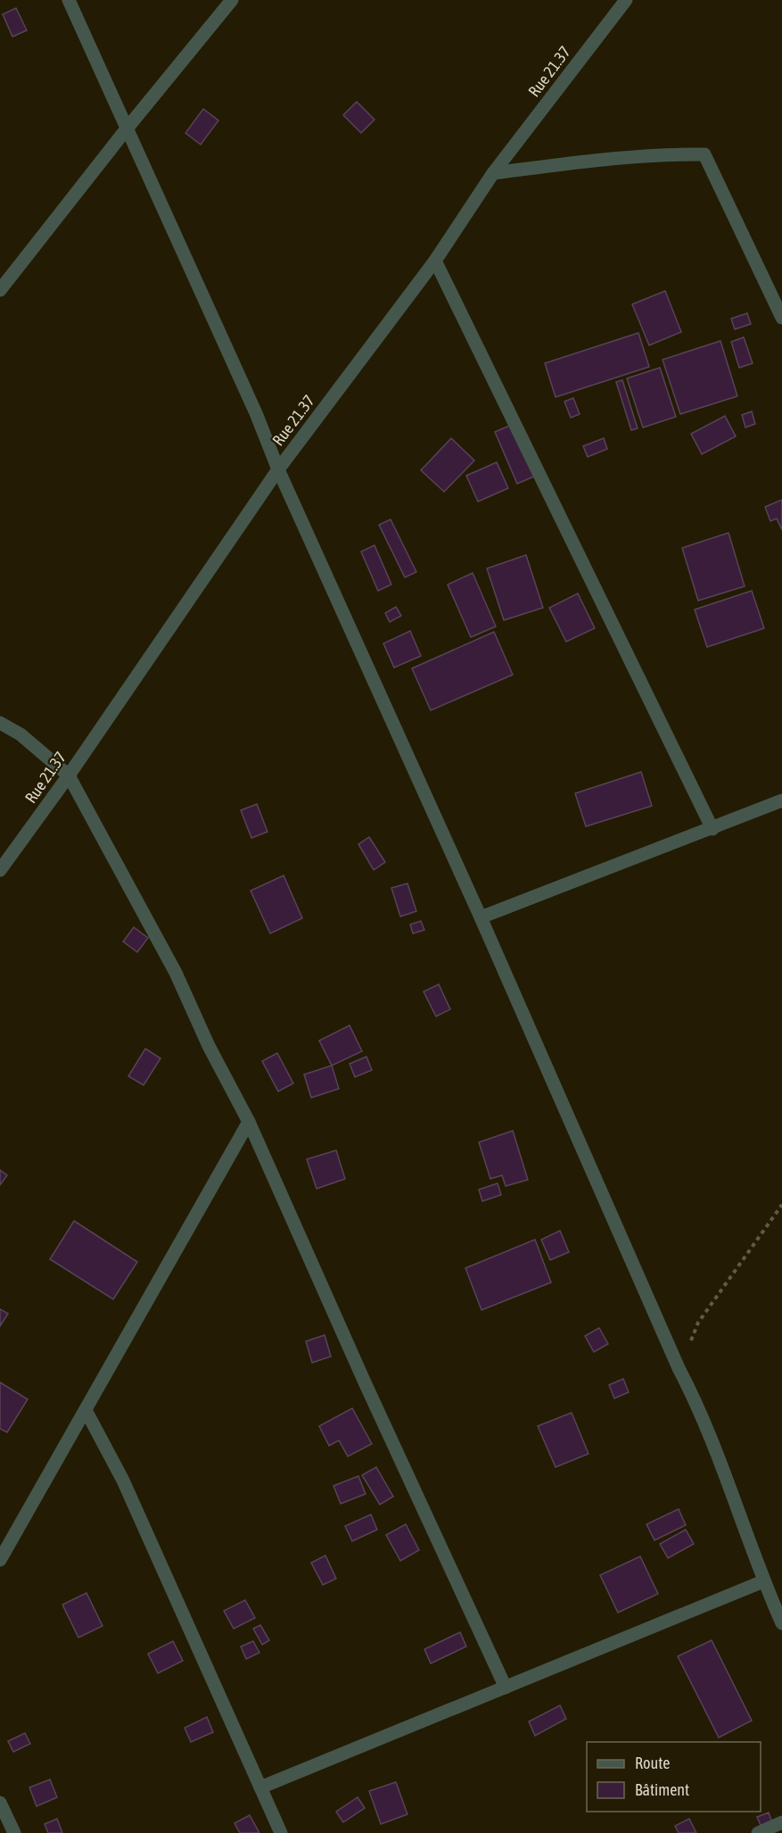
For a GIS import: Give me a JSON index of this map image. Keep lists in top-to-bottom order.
{
  "streets": {
    "street": ["Rue 21.37"]
  },
  "legend": ["Route", "Bâtiment"]
}
